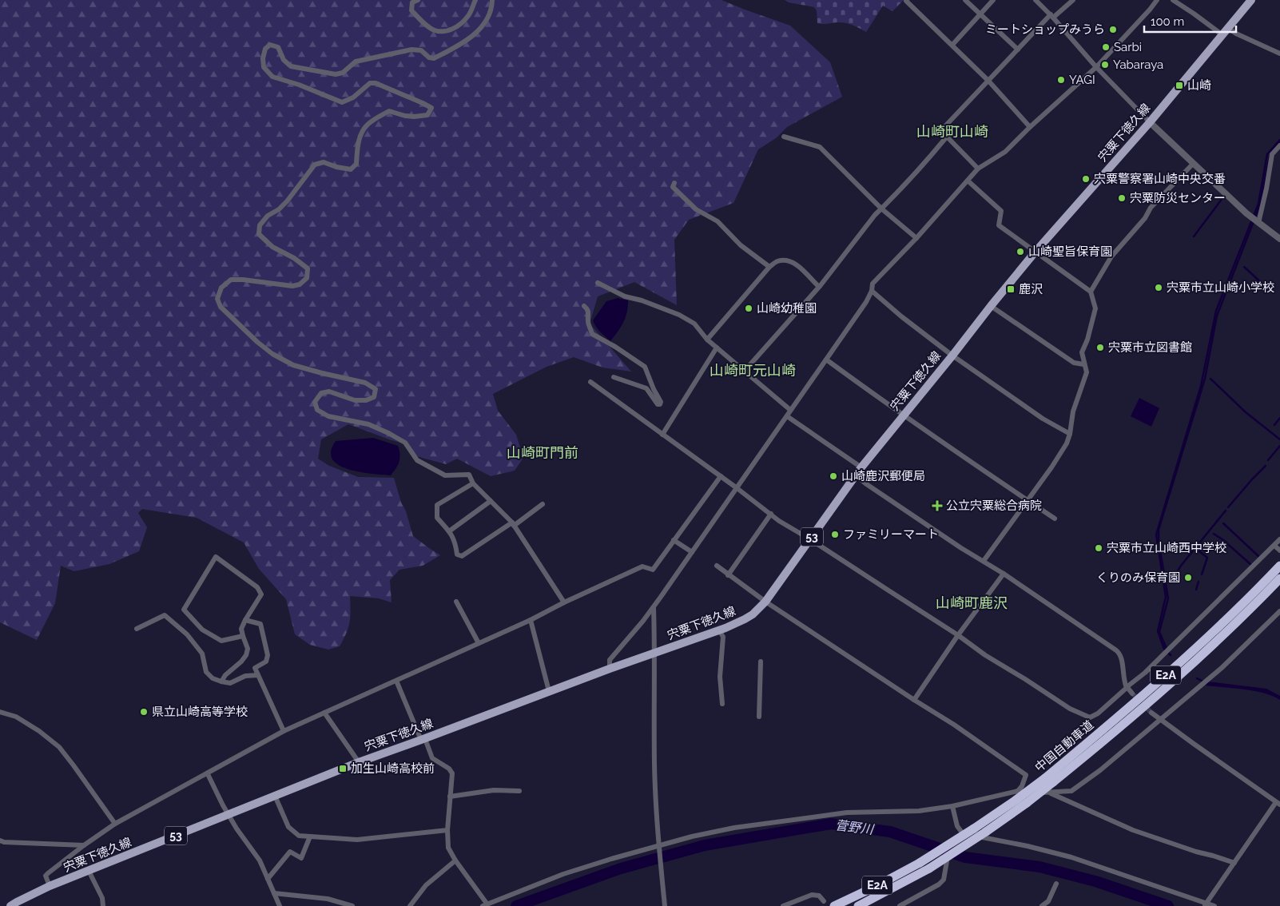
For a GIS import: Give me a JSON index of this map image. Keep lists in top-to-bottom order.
{
  "streets": {
    "highway": ["E2A", "中国自動車道"],
    "main road": ["宍粟下徳久線", "53"]
  },
  "districts": [
    "山崎町山崎",
    "山崎町元山崎",
    "山崎町門前",
    "山崎町鹿沢"
  ],
  "water": ["菅野川"],
  "places": {
    "other": [
      "ミートショップみうら",
      "Sarbi",
      "Yabaraya",
      "YAGI",
      "宍粟警察署山崎中央交番",
      "宍粟防災センター",
      "山崎聖旨保育園",
      "宍粟市立山崎小学校",
      "山崎幼稚園",
      "宍粟市立図書館",
      "山崎鹿沢郵便局",
      "ファミリーマート",
      "宍粟市立山崎西中学校",
      "くりのみ保育園",
      "県立山崎高等学校"
    ],
    "transit": ["山崎", "鹿沢", "加生山崎高校前"],
    "health": ["公立宍粟総合病院"]
  },
  "scale_bar": "100 m"
}
